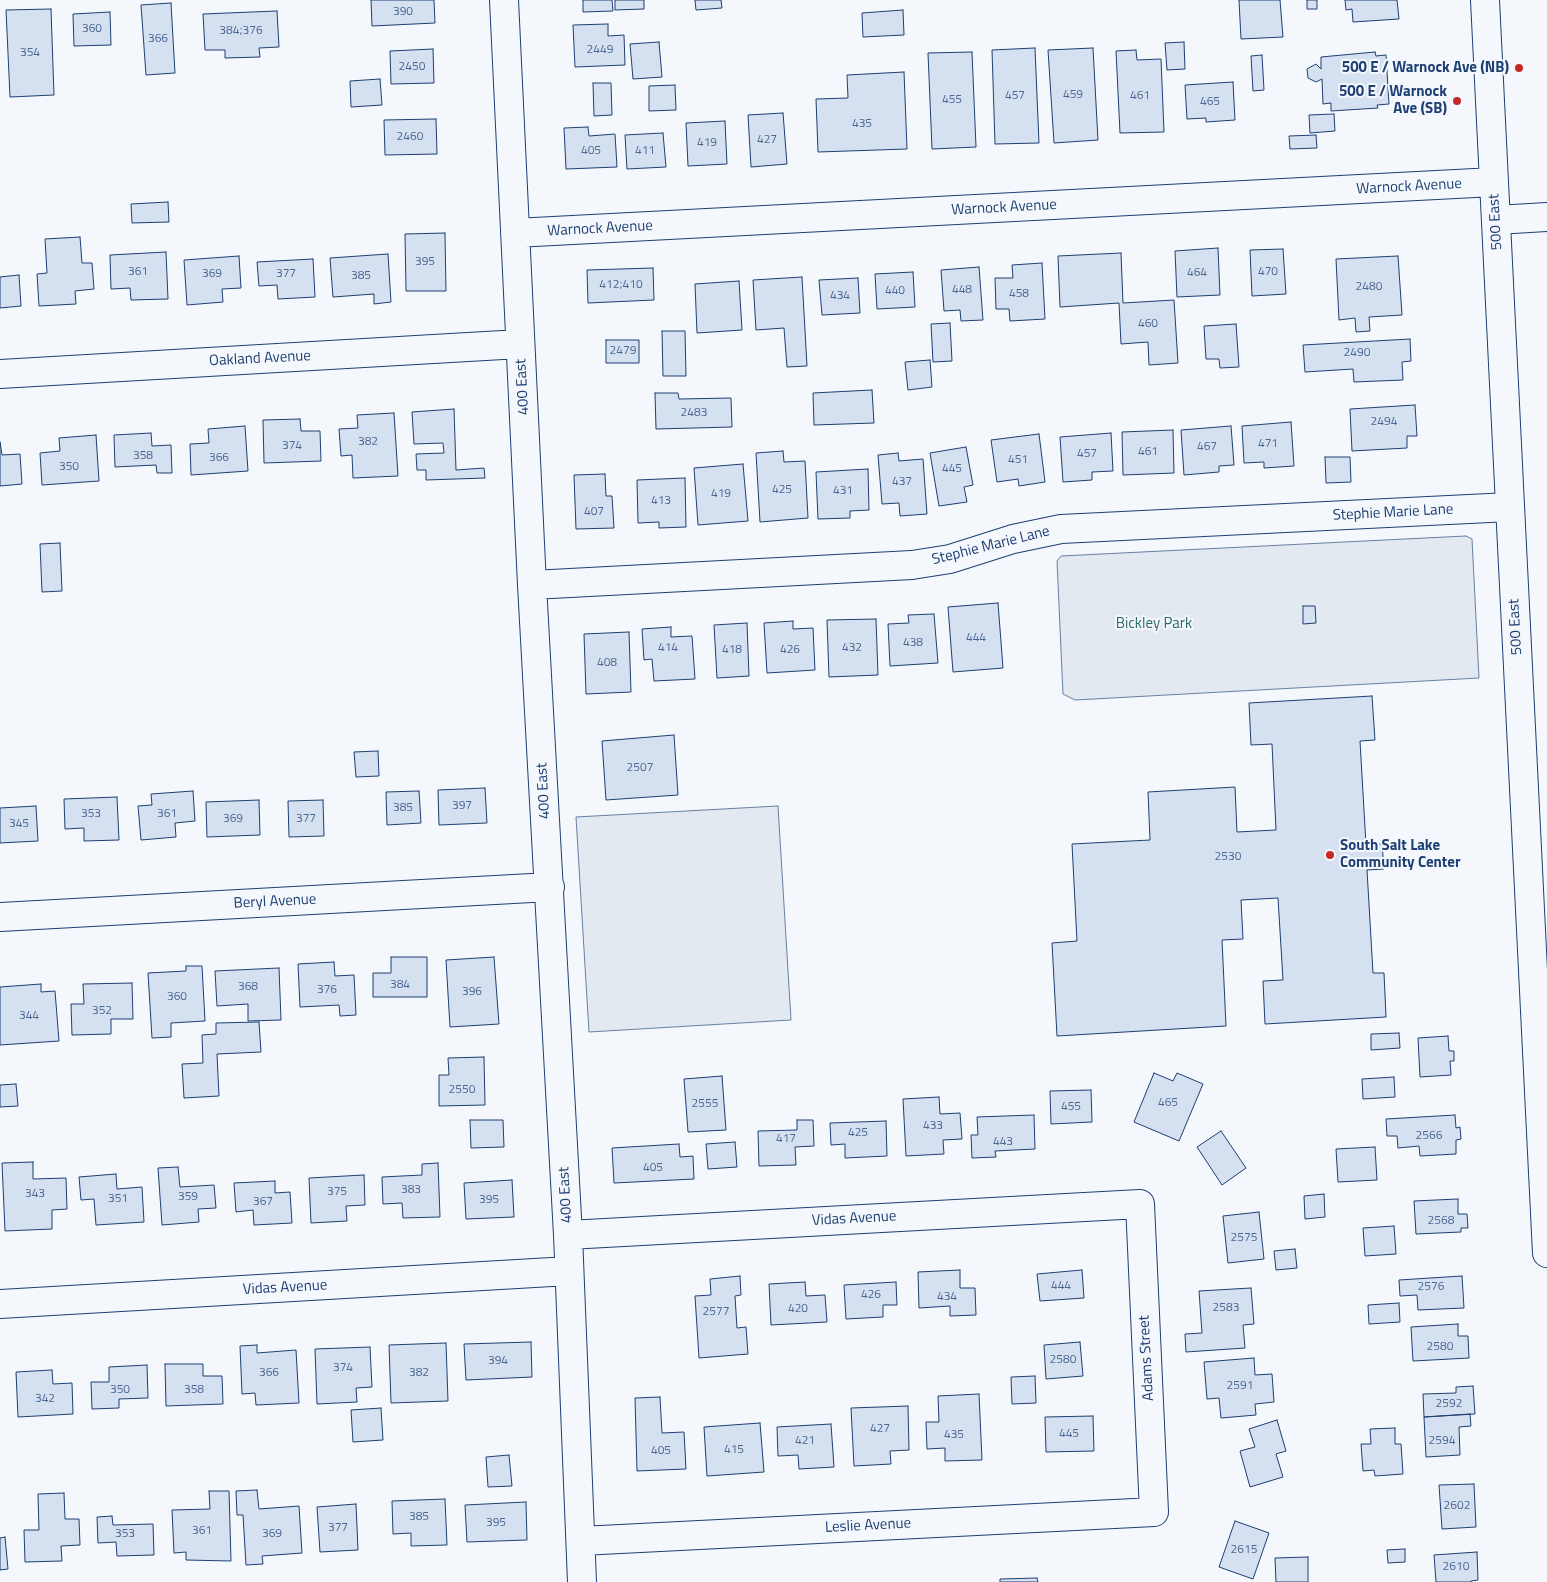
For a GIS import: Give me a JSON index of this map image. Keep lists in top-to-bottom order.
{
  "streets": {
    "street": [
      "Warnock Avenue",
      "500 East",
      "Oakland Avenue",
      "400 East",
      "Stephie Marie Lane",
      "Beryl Avenue",
      "Vidas Avenue",
      "Adams Street",
      "Leslie Avenue"
    ]
  },
  "crossings": [
    ["Warnock Avenue", "500 East"],
    ["Warnock Avenue", "400 East"],
    ["500 East", "Stephie Marie Lane"],
    ["Oakland Avenue", "400 East"],
    ["400 East", "Stephie Marie Lane"],
    ["400 East", "Beryl Avenue"],
    ["400 East", "Vidas Avenue"],
    ["400 East", "Leslie Avenue"],
    ["Vidas Avenue", "Adams Street"],
    ["Adams Street", "Leslie Avenue"]
  ],
  "parks": ["Bickley Park"],
  "places": ["500 E / Warnock Ave (NB)", "500 E / Warnock Ave (SB)", "South Salt Lake Community Center"],
  "house_numbers": [
    "390",
    "360",
    "384;376",
    "366",
    "2449",
    "354",
    "2450",
    "459",
    "457",
    "461",
    "455",
    "465",
    "435",
    "2460",
    "427",
    "419",
    "405",
    "411",
    "395",
    "361",
    "470",
    "464",
    "369",
    "377",
    "385",
    "412;410",
    "2480",
    "448",
    "440",
    "458",
    "434",
    "460",
    "2479",
    "2490",
    "2483",
    "2494",
    "382",
    "471",
    "374",
    "467",
    "461",
    "457",
    "358",
    "366",
    "451",
    "350",
    "445",
    "437",
    "425",
    "431",
    "419",
    "413",
    "407",
    "444",
    "438",
    "414",
    "432",
    "418",
    "426",
    "408",
    "2507",
    "397",
    "385",
    "353",
    "361",
    "369",
    "377",
    "345",
    "2530",
    "384",
    "368",
    "376",
    "396",
    "360",
    "352",
    "344",
    "2550",
    "465",
    "2555",
    "455",
    "433",
    "425",
    "2566",
    "417",
    "443",
    "405",
    "383",
    "375",
    "343",
    "359",
    "351",
    "395",
    "367",
    "2568",
    "2575",
    "444",
    "2576",
    "426",
    "434",
    "2583",
    "420",
    "2577",
    "2580",
    "2580",
    "394",
    "374",
    "366",
    "382",
    "2591",
    "350",
    "358",
    "342",
    "2592",
    "427",
    "445",
    "435",
    "421",
    "2594",
    "415",
    "405",
    "2602",
    "385",
    "395",
    "377",
    "361",
    "353",
    "369",
    "2615",
    "2610"
  ]
}
